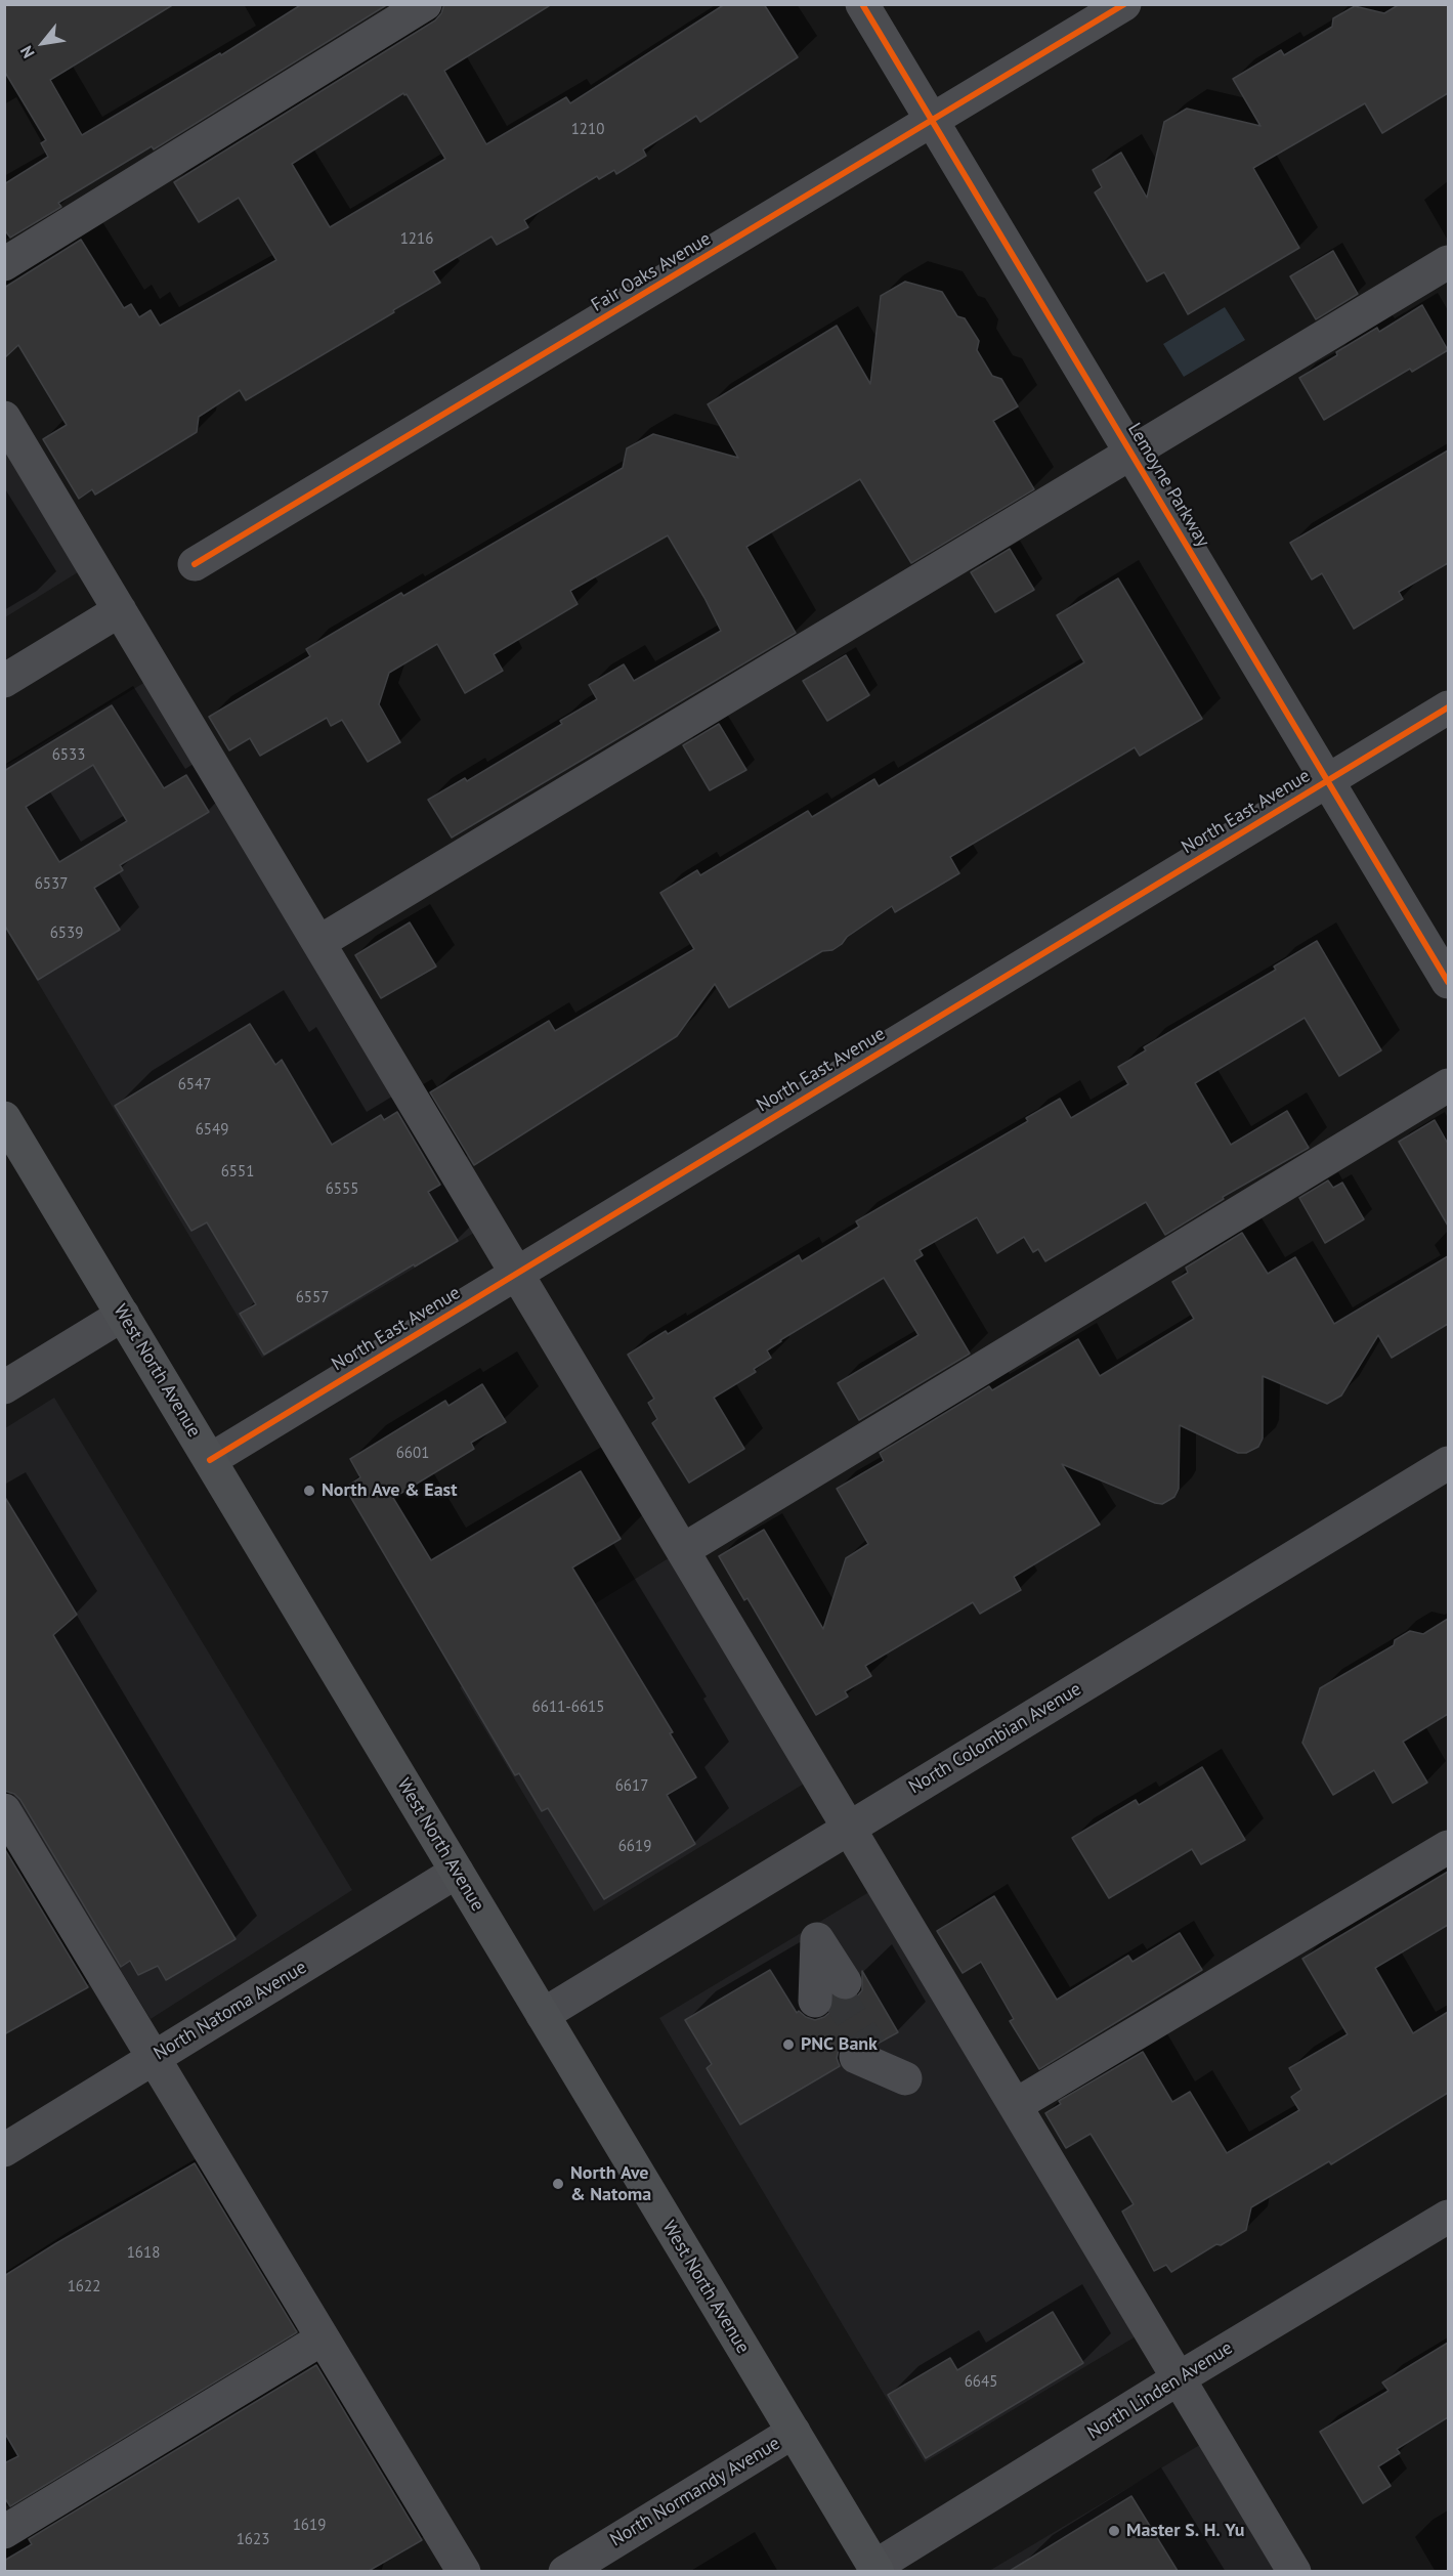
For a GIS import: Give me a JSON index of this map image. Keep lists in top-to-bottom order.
{
  "streets": {
    "main road": ["West North Avenue"],
    "street": [
      "Fair Oaks Avenue",
      "Lemoyne Parkway",
      "North East Avenue",
      "North Colombian Avenue",
      "North Natoma Avenue",
      "North Linden Avenue",
      "North Normandy Avenue"
    ]
  },
  "crossings": [
    ["Fair Oaks Avenue", "Lemoyne Parkway"],
    ["Lemoyne Parkway", "North East Avenue"],
    ["North East Avenue", "West North Avenue"],
    ["West North Avenue", "North Colombian Avenue"],
    ["West North Avenue", "North Natoma Avenue"],
    ["West North Avenue", "North Linden Avenue"],
    ["West North Avenue", "North Normandy Avenue"]
  ],
  "places": [
    "North Ave & East",
    "PNC Bank",
    "North Ave & Natoma",
    "Master S. H. Yu"
  ],
  "house_numbers": [
    "1210",
    "1216",
    "6533",
    "6537",
    "6539",
    "6547",
    "6549",
    "6551",
    "6555",
    "6557",
    "6601",
    "6611-6615",
    "6617",
    "6619",
    "1618",
    "1622",
    "6645",
    "1619",
    "1623"
  ],
  "north": "bottom left"
}
